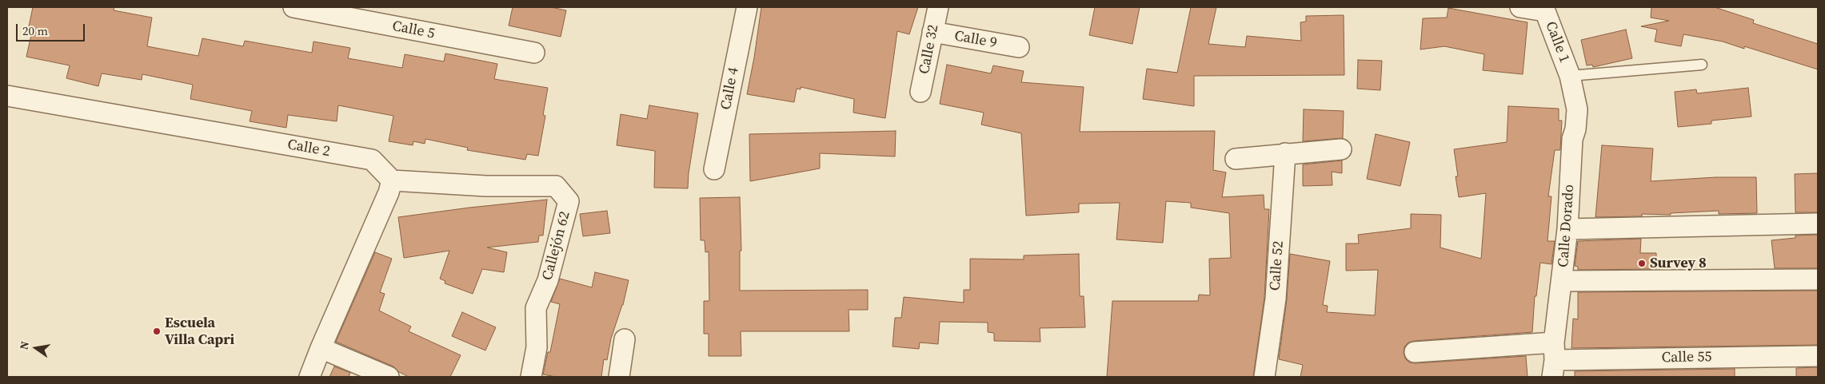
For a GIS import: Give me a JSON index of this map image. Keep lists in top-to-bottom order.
{
  "streets": {
    "street": [
      "Calle 5",
      "Calle 9",
      "Calle 1",
      "Calle 32",
      "Calle 4",
      "Calle 2",
      "Calle Dorado",
      "Callejón 62",
      "Calle 52",
      "Calle 55"
    ]
  },
  "crossings": [
    ["Calle 9", "Calle 32"],
    ["Calle 1", "Calle Dorado"],
    ["Calle 2", "Callejón 62"],
    ["Calle Dorado", "Calle 55"]
  ],
  "places": ["Survey 8", "Escuela Villa Capri"],
  "scale_bar": "20 m",
  "north": "left"
}
